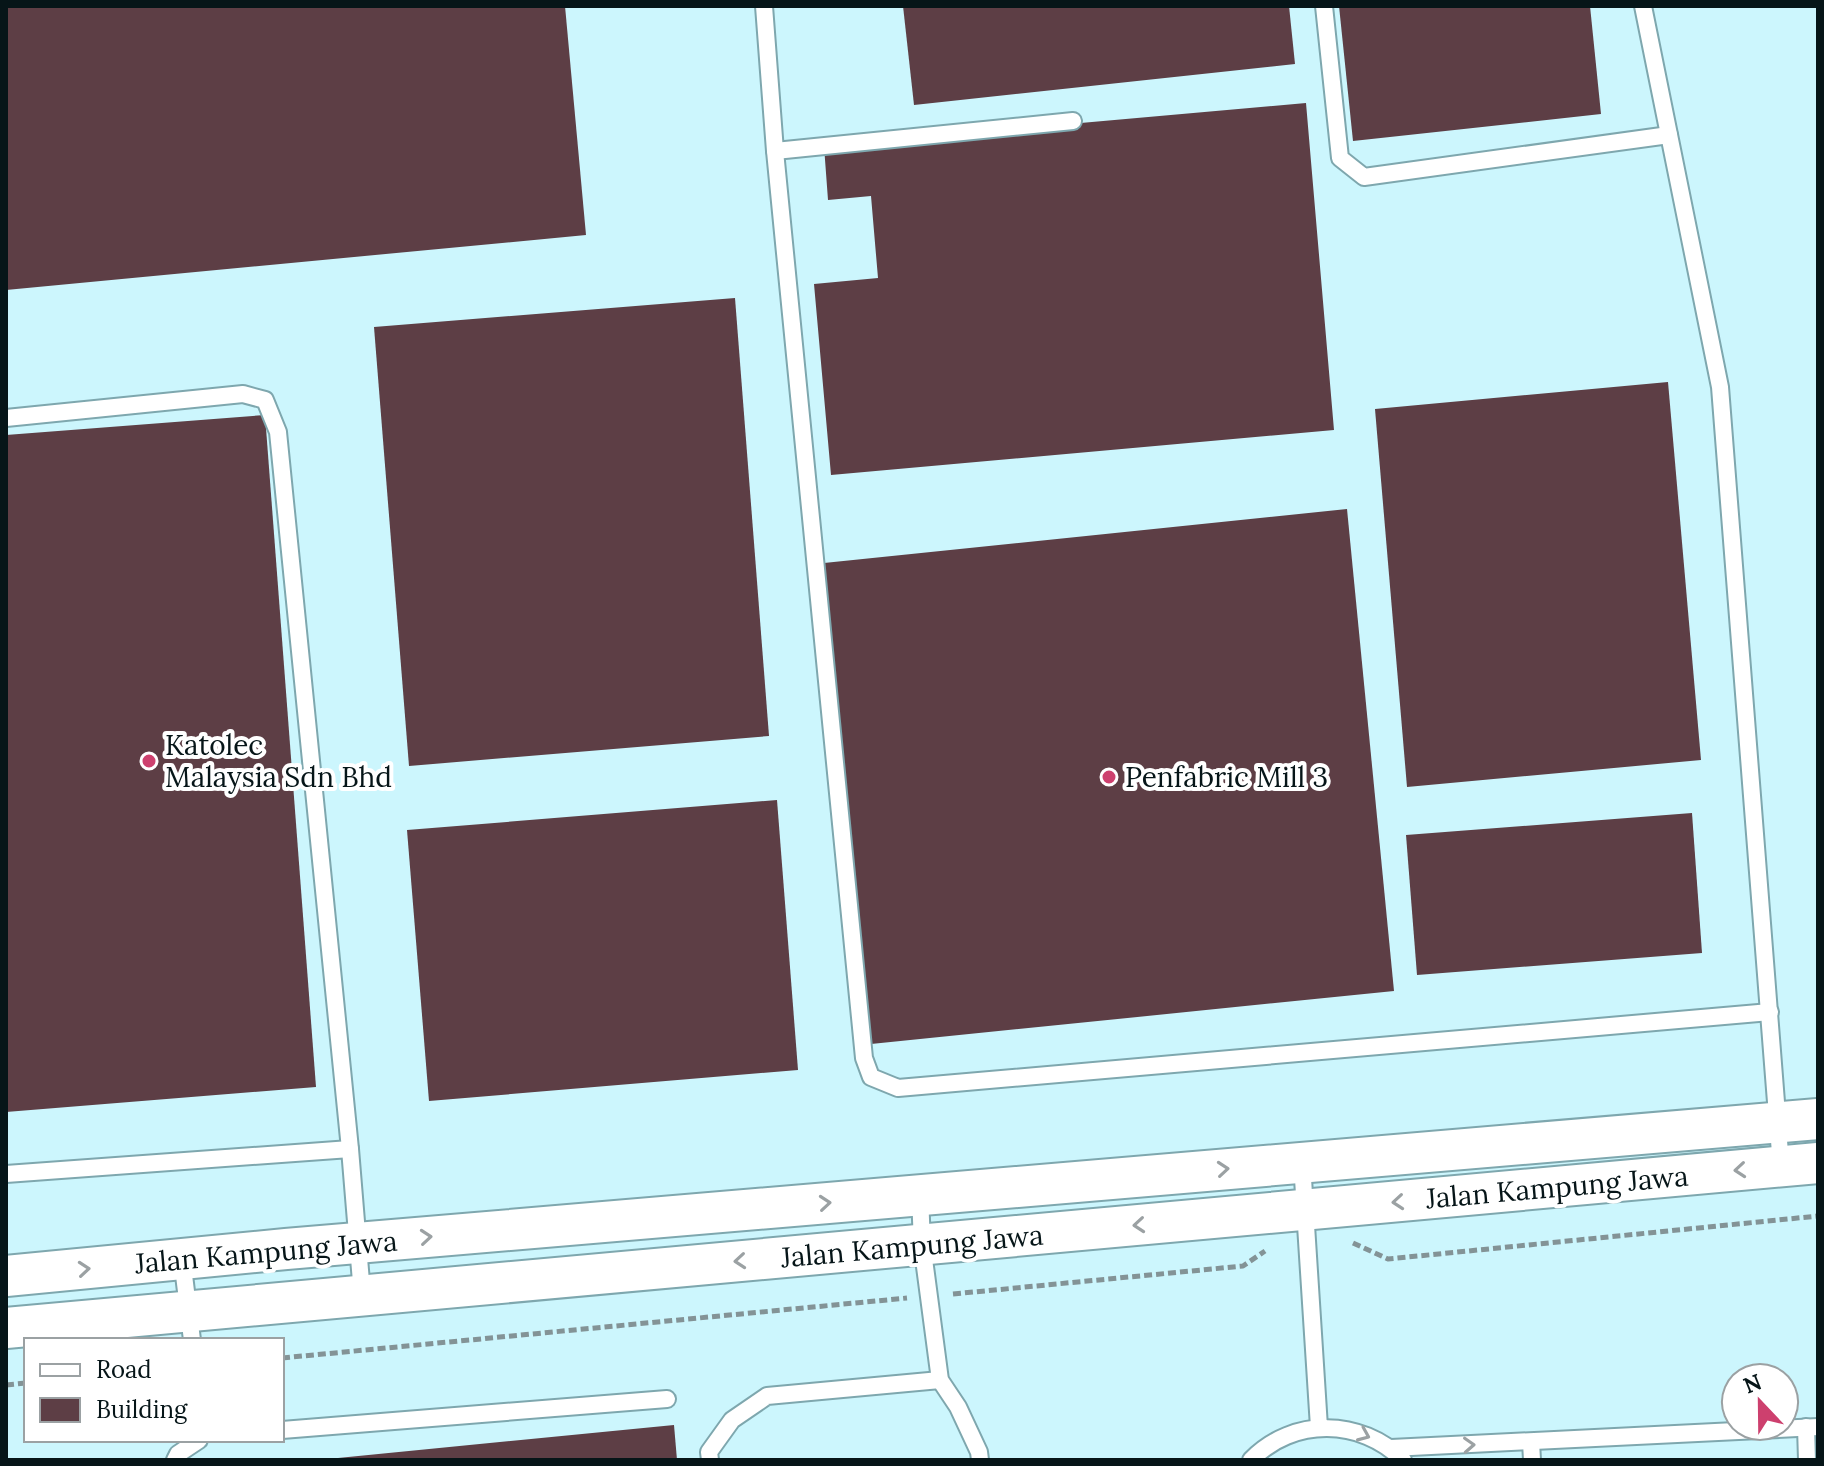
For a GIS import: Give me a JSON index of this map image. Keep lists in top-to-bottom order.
{
  "streets": {
    "street": ["Jalan Kampung Jawa"]
  },
  "places": ["Katolec Malaysia Sdn Bhd", "Penfabric Mill 3"],
  "legend": ["Road", "Building"],
  "north": "top"
}
